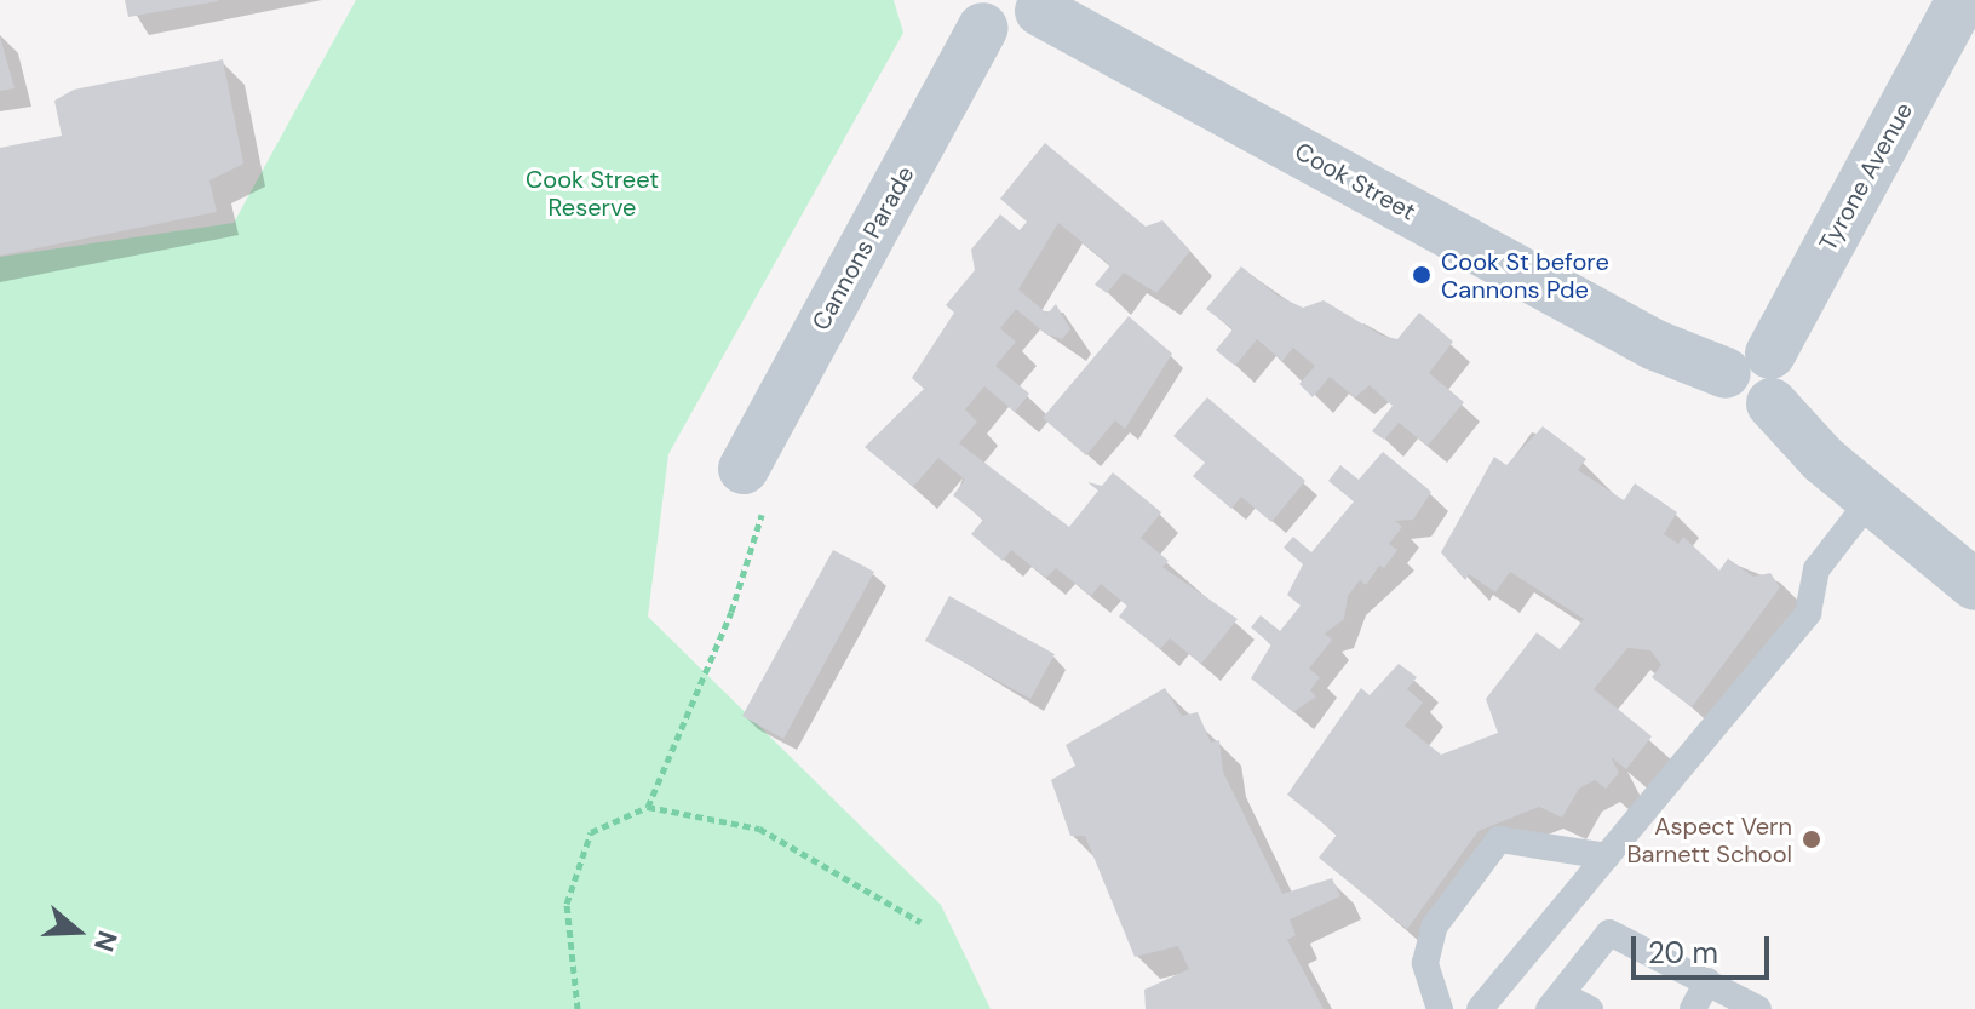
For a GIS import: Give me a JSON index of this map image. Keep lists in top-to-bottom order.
{
  "streets": {
    "street": ["Tyrone Avenue", "Cook Street", "Cannons Parade"]
  },
  "crossings": [
    ["Tyrone Avenue", "Cook Street"]
  ],
  "parks": ["Cook Street Reserve"],
  "places": ["Cook St before Cannons Pde", "Aspect Vern Barnett School"],
  "scale_bar": "20 m",
  "north": "right"
}
